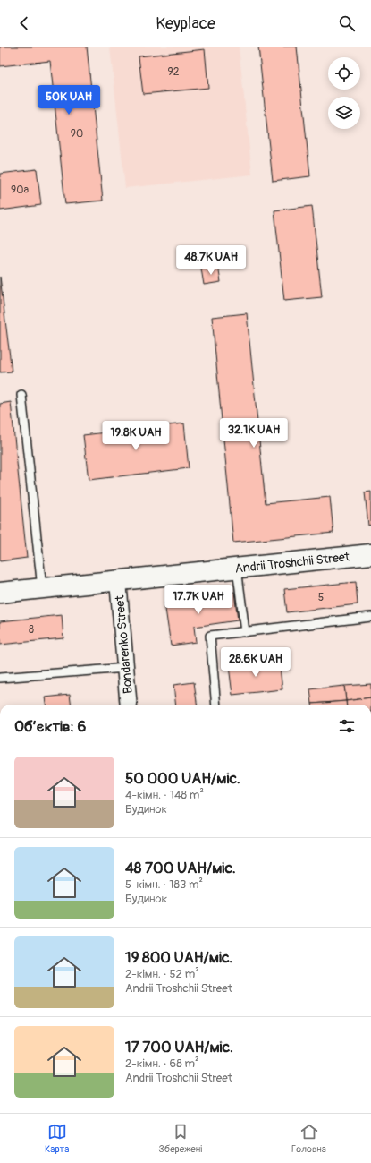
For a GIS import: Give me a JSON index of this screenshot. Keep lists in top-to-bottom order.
{
  "streets": {
    "street": ["Andrii Troshchii Street", "Bondarenko Street"]
  },
  "crossings": [
    ["Andrii Troshchii Street", "Bondarenko Street"]
  ],
  "house_numbers": [
    "92",
    "90",
    "90а",
    "5",
    "8"
  ],
  "page": {
    "header": "Keyplace",
    "price": [
      "50K UAH",
      "48.7K UAH",
      "32.1K UAH",
      "19.8K UAH",
      "17.7K UAH",
      "28.6K UAH"
    ],
    "heading": "Об’єктів: 6",
    "list": [
      {
        "name": "50 000 UAH/міс.",
        "note": "4-кімн. · 148 m² · Будинок"
      },
      {
        "name": "48 700 UAH/міс.",
        "note": "5-кімн. · 183 m² · Будинок"
      },
      {
        "name": "19 800 UAH/міс.",
        "note": "2-кімн. · 52 m² · Andrii Troshchii Street"
      },
      {
        "name": "17 700 UAH/міс.",
        "note": "2-кімн. · 68 m² · Andrii Troshchii Street"
      }
    ],
    "tabs": ["Карта", "Збережені", "Головна"]
  }
}
